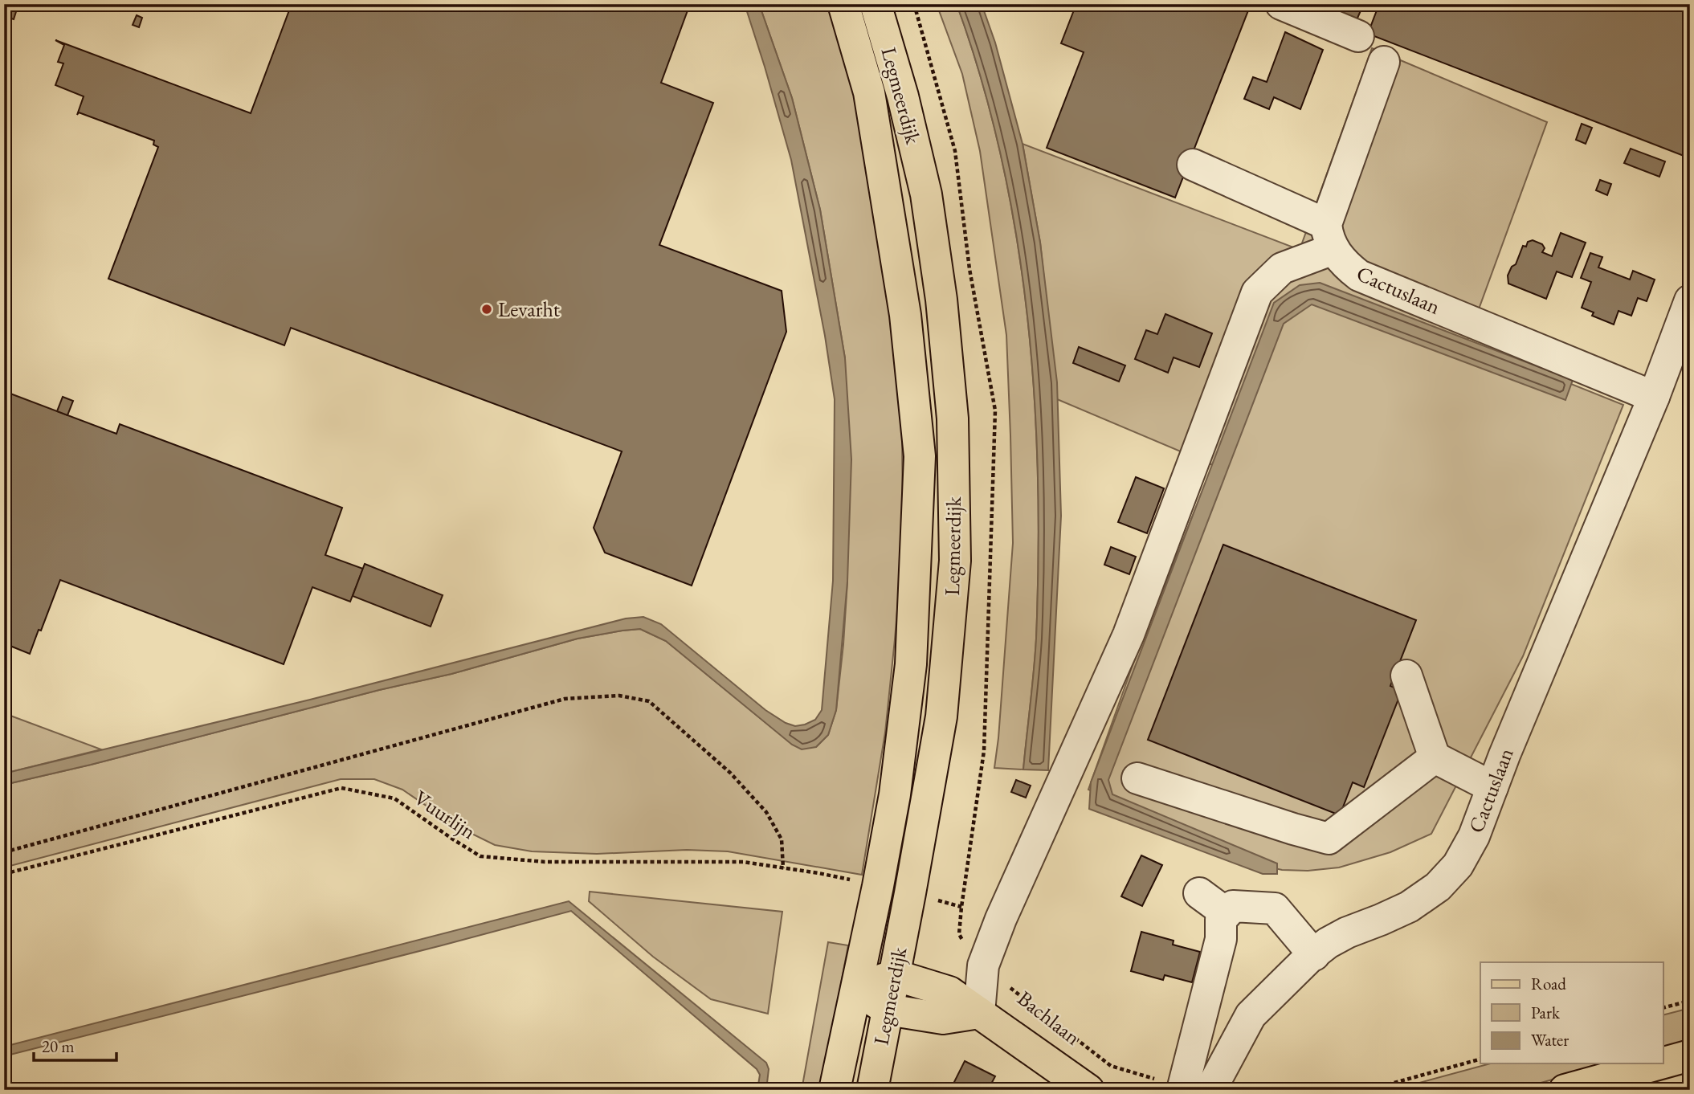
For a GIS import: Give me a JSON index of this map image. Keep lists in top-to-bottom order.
{
  "streets": {
    "main road": ["Legmeerdijk", "Bachlaan"],
    "street": ["Cactuslaan"],
    "path": ["Vuurlijn"]
  },
  "crossings": [
    ["Legmeerdijk", "Vuurlijn"],
    ["Legmeerdijk", "Bachlaan"]
  ],
  "places": ["Levarht"],
  "legend": ["Road", "Park", "Water"],
  "scale_bar": "20 m"
}
